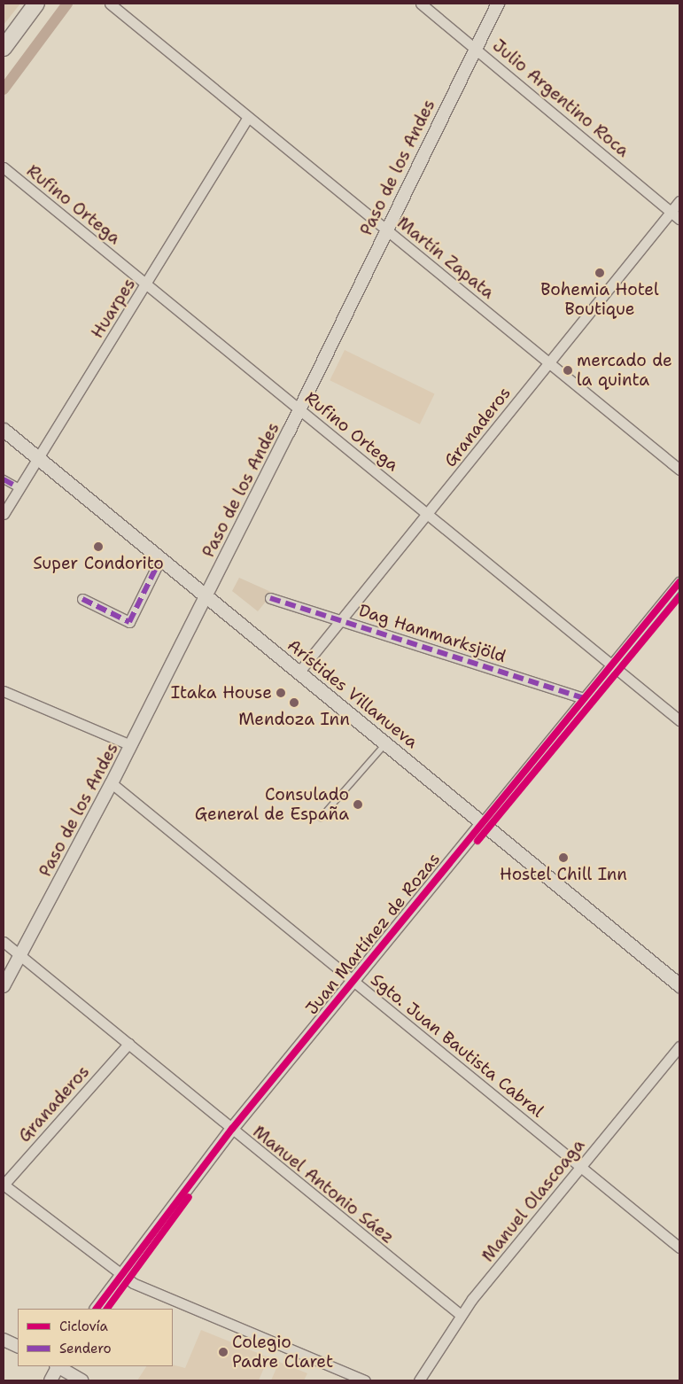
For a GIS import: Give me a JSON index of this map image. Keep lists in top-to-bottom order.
{
  "streets": {
    "main road": ["Arístides Villanueva"],
    "street": [
      "Julio Argentino Roca",
      "Paso de los Andes",
      "Rufino Ortega",
      "Martín Zapata",
      "Huarpes",
      "Granaderos",
      "Dag Hammarksjöld",
      "Juan Martínez de Rozas",
      "Sgto. Juan Bautista Cabral",
      "Manuel Antonio Sáez",
      "Manuel Olascoaga"
    ]
  },
  "crossings": [
    ["Julio Argentino Roca", "Paso de los Andes"],
    ["Julio Argentino Roca", "Granaderos"],
    ["Paso de los Andes", "Rufino Ortega"],
    ["Paso de los Andes", "Martín Zapata"],
    ["Paso de los Andes", "Arístides Villanueva"],
    ["Paso de los Andes", "Sgto. Juan Bautista Cabral"],
    ["Paso de los Andes", "Manuel Antonio Sáez"],
    ["Rufino Ortega", "Huarpes"],
    ["Rufino Ortega", "Granaderos"],
    ["Rufino Ortega", "Juan Martínez de Rozas"],
    ["Martín Zapata", "Huarpes"],
    ["Martín Zapata", "Granaderos"],
    ["Huarpes", "Arístides Villanueva"],
    ["Granaderos", "Dag Hammarksjöld"],
    ["Granaderos", "Arístides Villanueva"],
    ["Granaderos", "Manuel Antonio Sáez"],
    ["Dag Hammarksjöld", "Juan Martínez de Rozas"],
    ["Arístides Villanueva", "Juan Martínez de Rozas"],
    ["Juan Martínez de Rozas", "Sgto. Juan Bautista Cabral"],
    ["Juan Martínez de Rozas", "Manuel Antonio Sáez"],
    ["Sgto. Juan Bautista Cabral", "Manuel Olascoaga"],
    ["Manuel Antonio Sáez", "Manuel Olascoaga"]
  ],
  "places": [
    "Bohemia Hotel Boutique",
    "mercado de la quinta",
    "Super Condorito",
    "Itaka House",
    "Mendoza Inn",
    "Consulado General de España",
    "Hostel Chill Inn",
    "Colegio Padre Claret"
  ],
  "legend": ["Ciclovía", "Sendero"]
}
